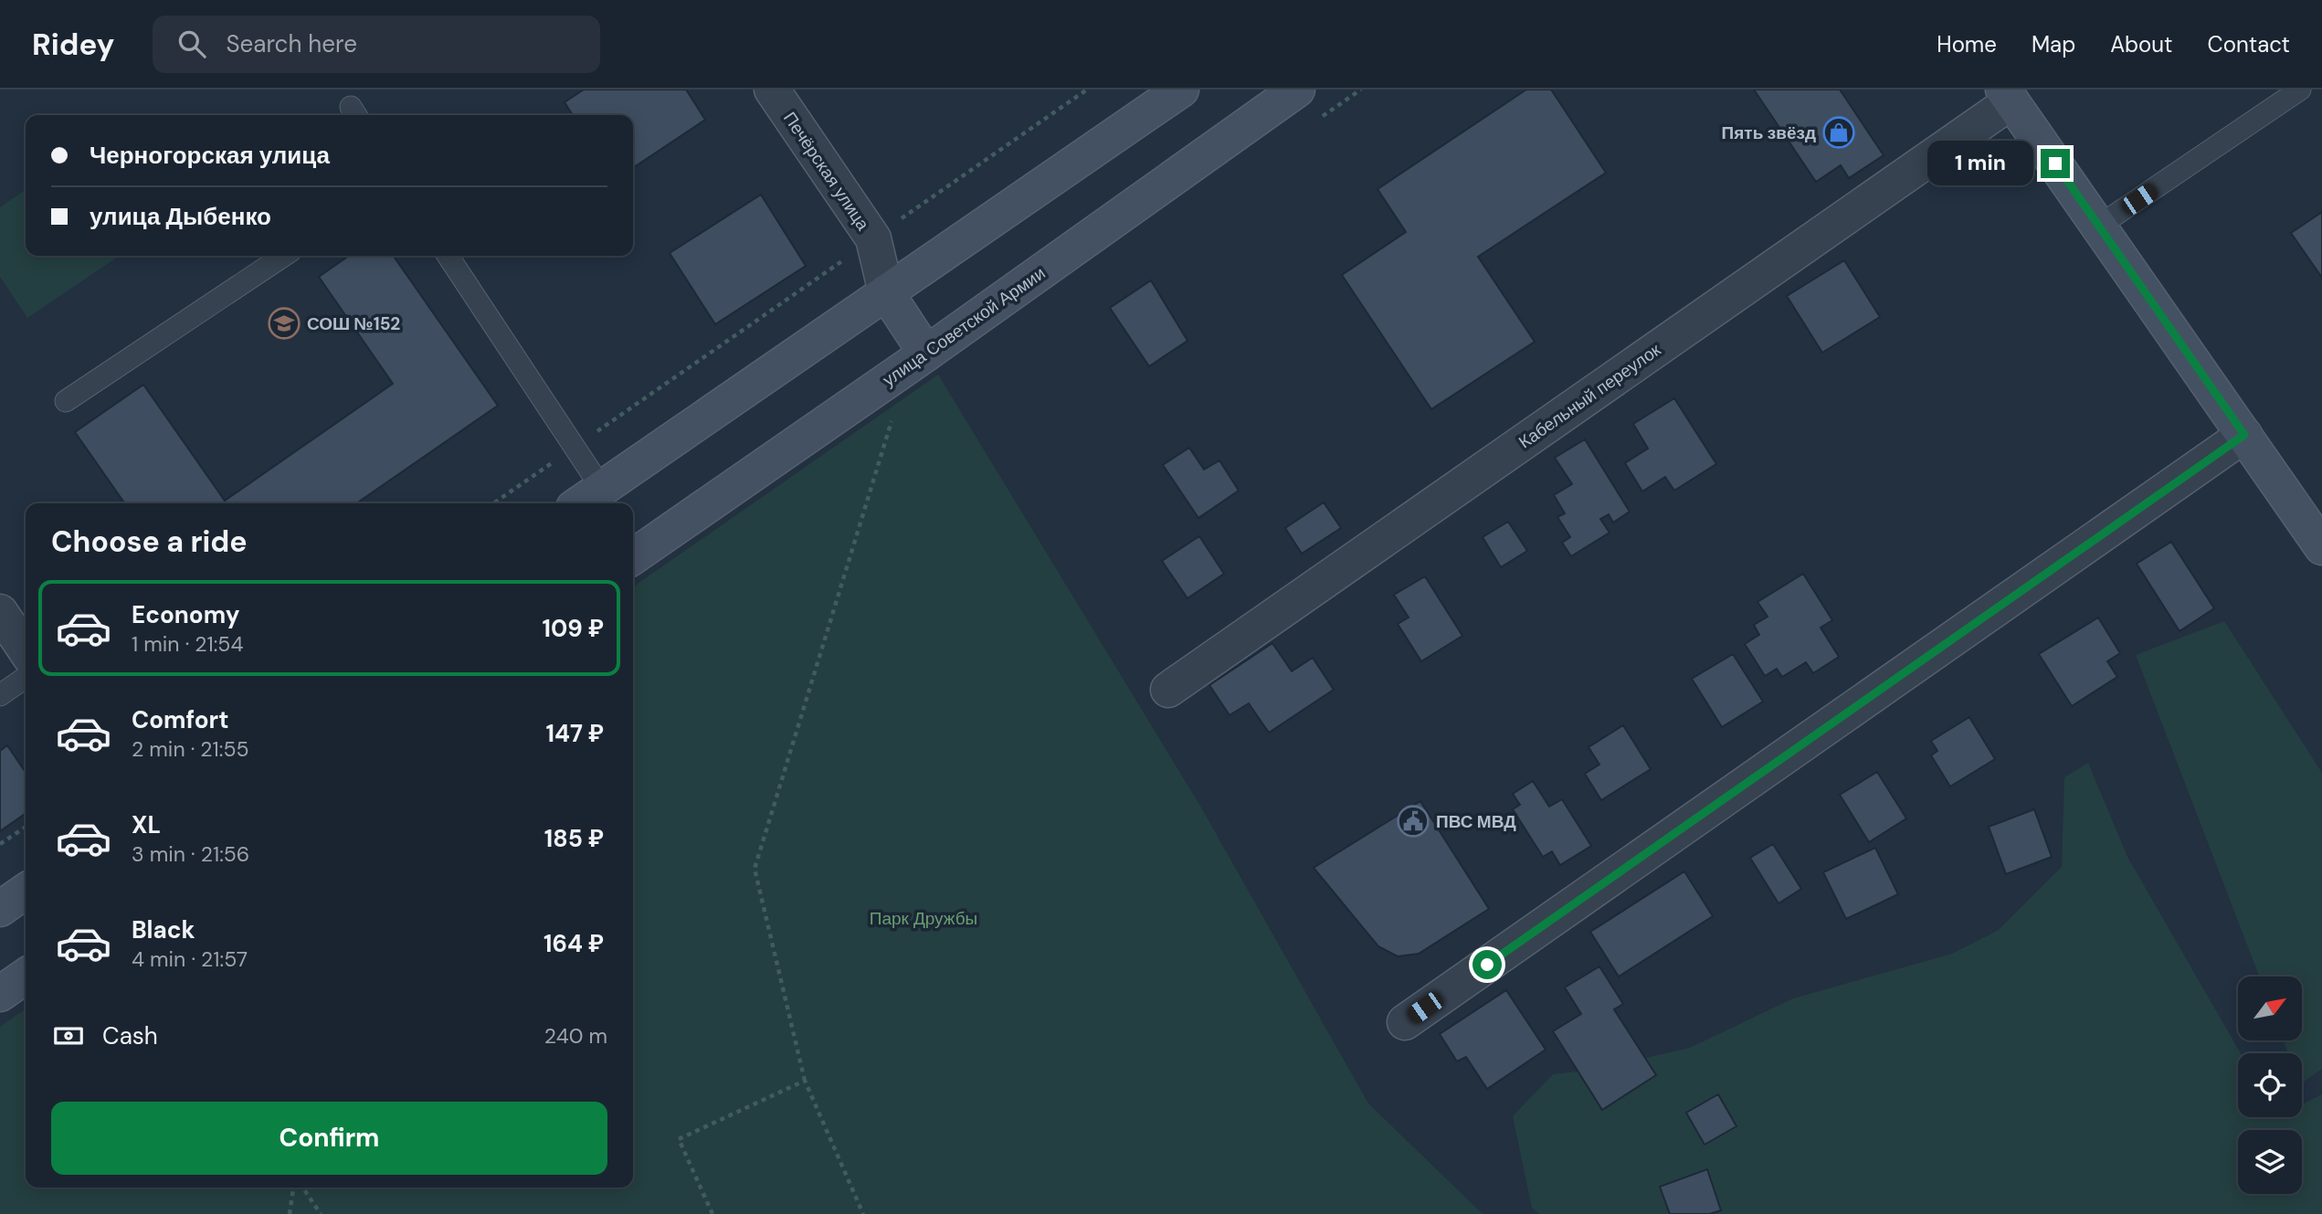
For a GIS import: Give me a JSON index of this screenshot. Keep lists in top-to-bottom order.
{
  "streets": {
    "main road": ["улица Советской Армии"],
    "street": ["Печёрская улица", "Кабельный переулок"]
  },
  "parks": ["Парк Дружбы"],
  "places": {
    "shop": ["Пять звёзд"],
    "school or university": ["СОШ №152"],
    "public building": ["ПВС МВД"]
  },
  "north": "top right",
  "page": {
    "header": "Ridey",
    "search": "Search here",
    "nav": [
      "Home",
      "Map",
      "About",
      "Contact"
    ],
    "banner": ["Черногорская улица", "улица Дыбенко"],
    "bubble": "1 min",
    "heading": "Choose a ride",
    "list": [
      {
        "name": "Economy",
        "note": "1 min · 21:54",
        "value": "109 ₽"
      },
      {
        "name": "Comfort",
        "note": "2 min · 21:55",
        "value": "147 ₽"
      },
      {
        "name": "XL",
        "note": "3 min · 21:56",
        "value": "185 ₽"
      },
      {
        "name": "Black",
        "note": "4 min · 21:57",
        "value": "164 ₽"
      }
    ],
    "pay": ["Cash", "240 m"],
    "buttons": "Confirm"
  }
}
